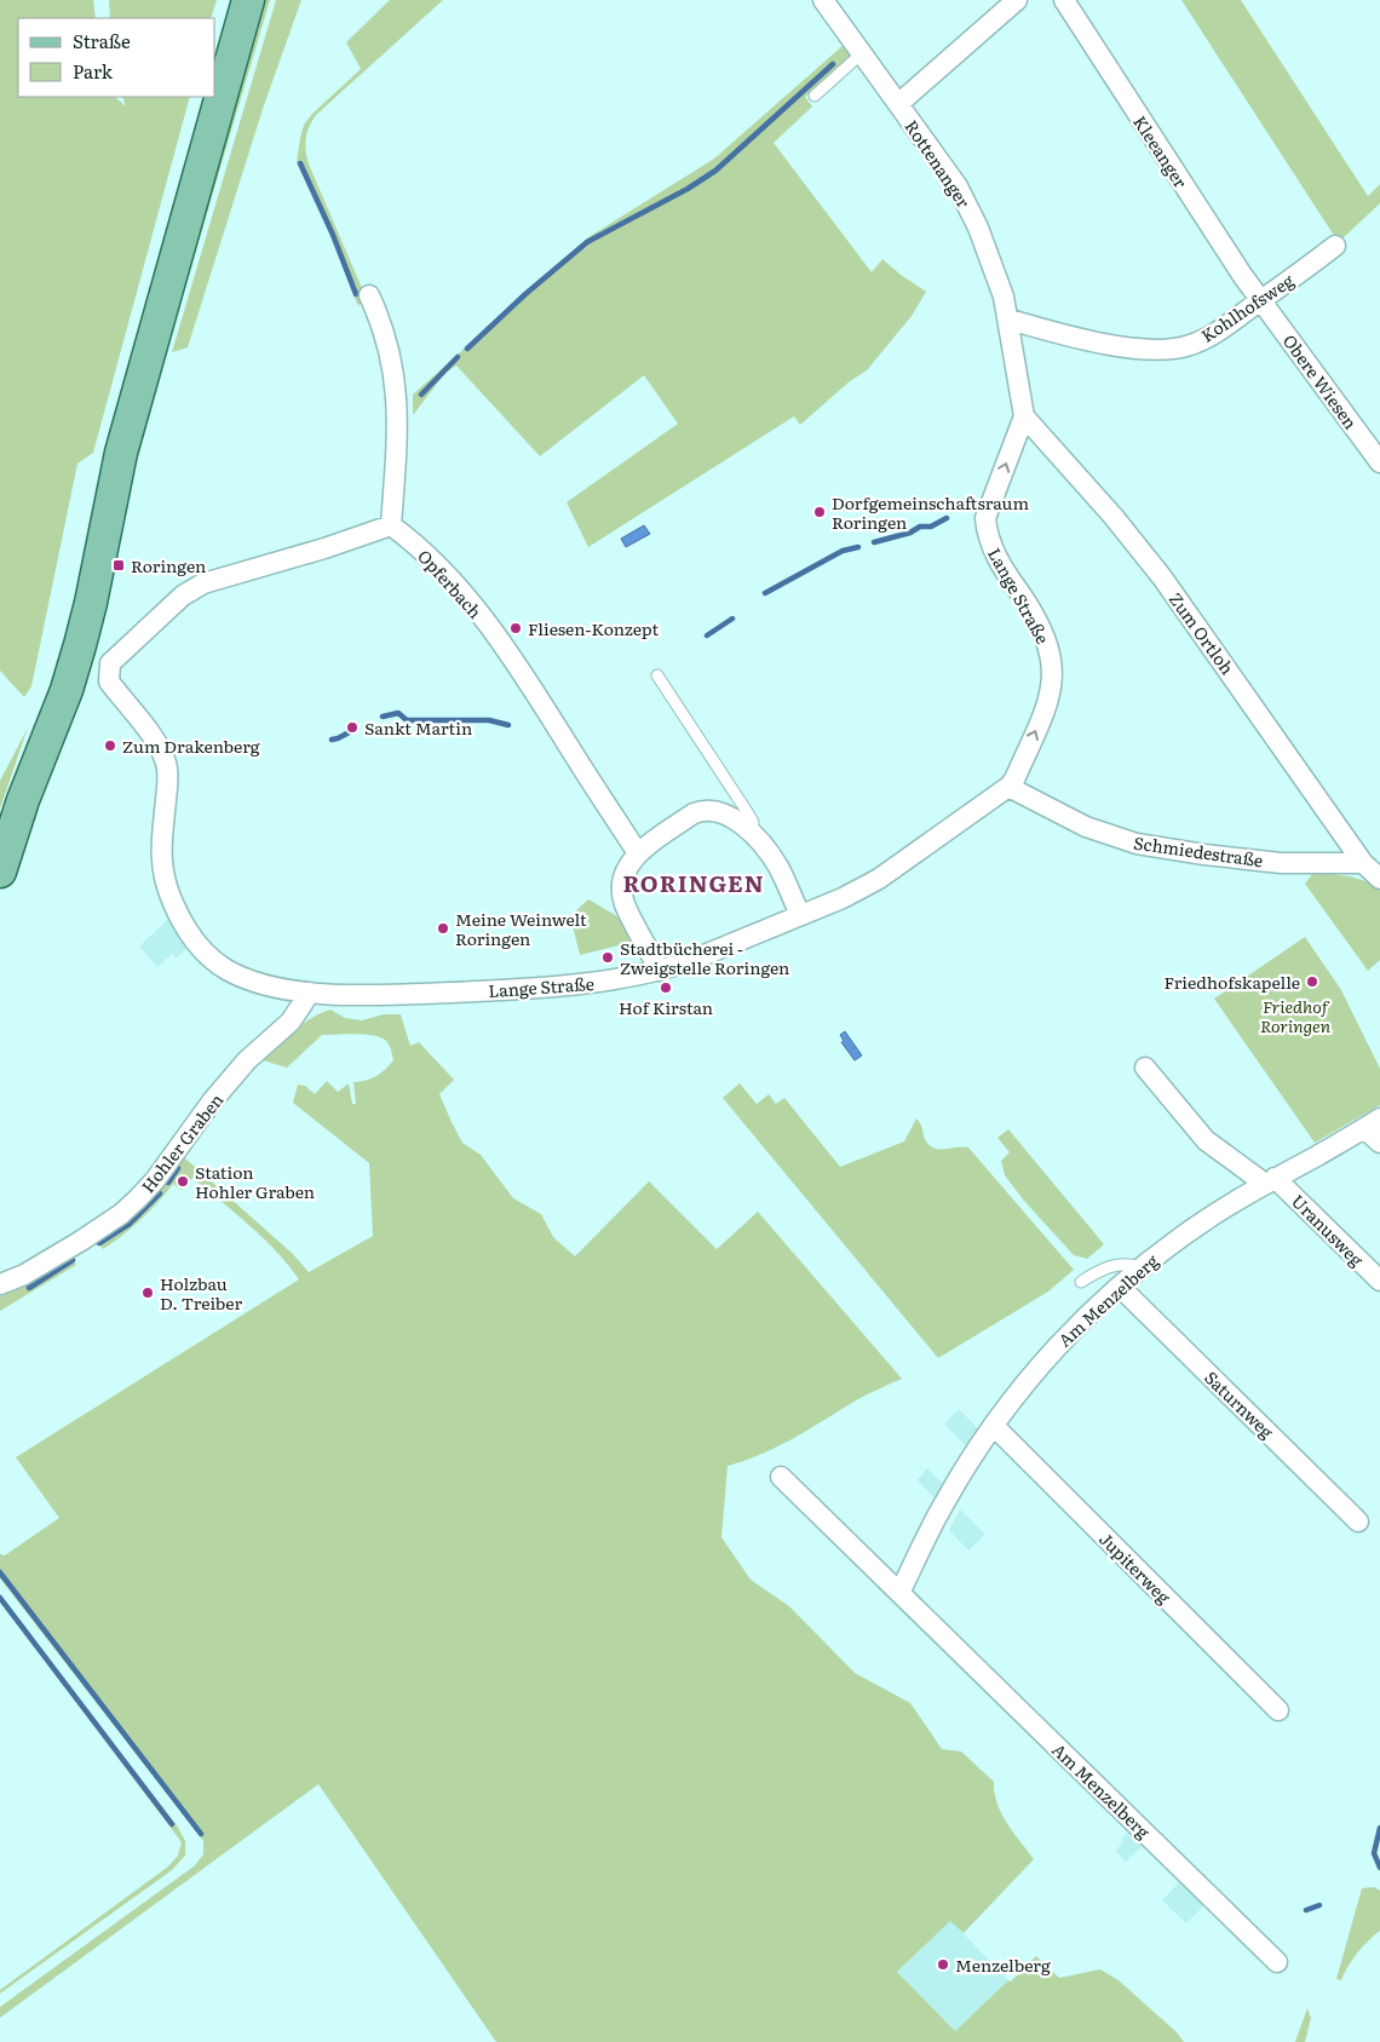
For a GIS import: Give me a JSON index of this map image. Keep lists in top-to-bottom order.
{
  "streets": {
    "street": [
      "Kleeanger",
      "Rottenanger",
      "Kohlhofsweg",
      "Obere Wiesen",
      "Opferbach",
      "Lange Straße",
      "Zum Ortloh",
      "Schmiedestraße",
      "Hohler Graben",
      "Uranusweg",
      "Am Menzelberg",
      "Saturnweg",
      "Jupiterweg"
    ]
  },
  "crossings": [
    ["Kleeanger", "Kohlhofsweg"],
    ["Kleeanger", "Obere Wiesen"],
    ["Rottenanger", "Kohlhofsweg"],
    ["Rottenanger", "Lange Straße"],
    ["Rottenanger", "Zum Ortloh"],
    ["Kohlhofsweg", "Obere Wiesen"],
    ["Opferbach", "Lange Straße"],
    ["Lange Straße", "Zum Ortloh"],
    ["Lange Straße", "Schmiedestraße"],
    ["Lange Straße", "Hohler Graben"],
    ["Zum Ortloh", "Schmiedestraße"],
    ["Uranusweg", "Am Menzelberg"],
    ["Am Menzelberg", "Saturnweg"],
    ["Am Menzelberg", "Jupiterweg"]
  ],
  "districts": ["RORINGEN"],
  "parks": ["Friedhof Roringen"],
  "places": {
    "other": [
      "Dorfgemeinschaftsraum Roringen",
      "Fliesen-Konzept",
      "Sankt Martin",
      "Zum Drakenberg",
      "Meine Weinwelt Roringen",
      "Stadtbücherei - Zweigstelle Roringen",
      "Friedhofskapelle",
      "Hof Kirstan",
      "Station Hohler Graben",
      "Holzbau D. Treiber",
      "Menzelberg"
    ],
    "transit": ["Roringen"]
  },
  "legend": ["Straße", "Park"]
}
